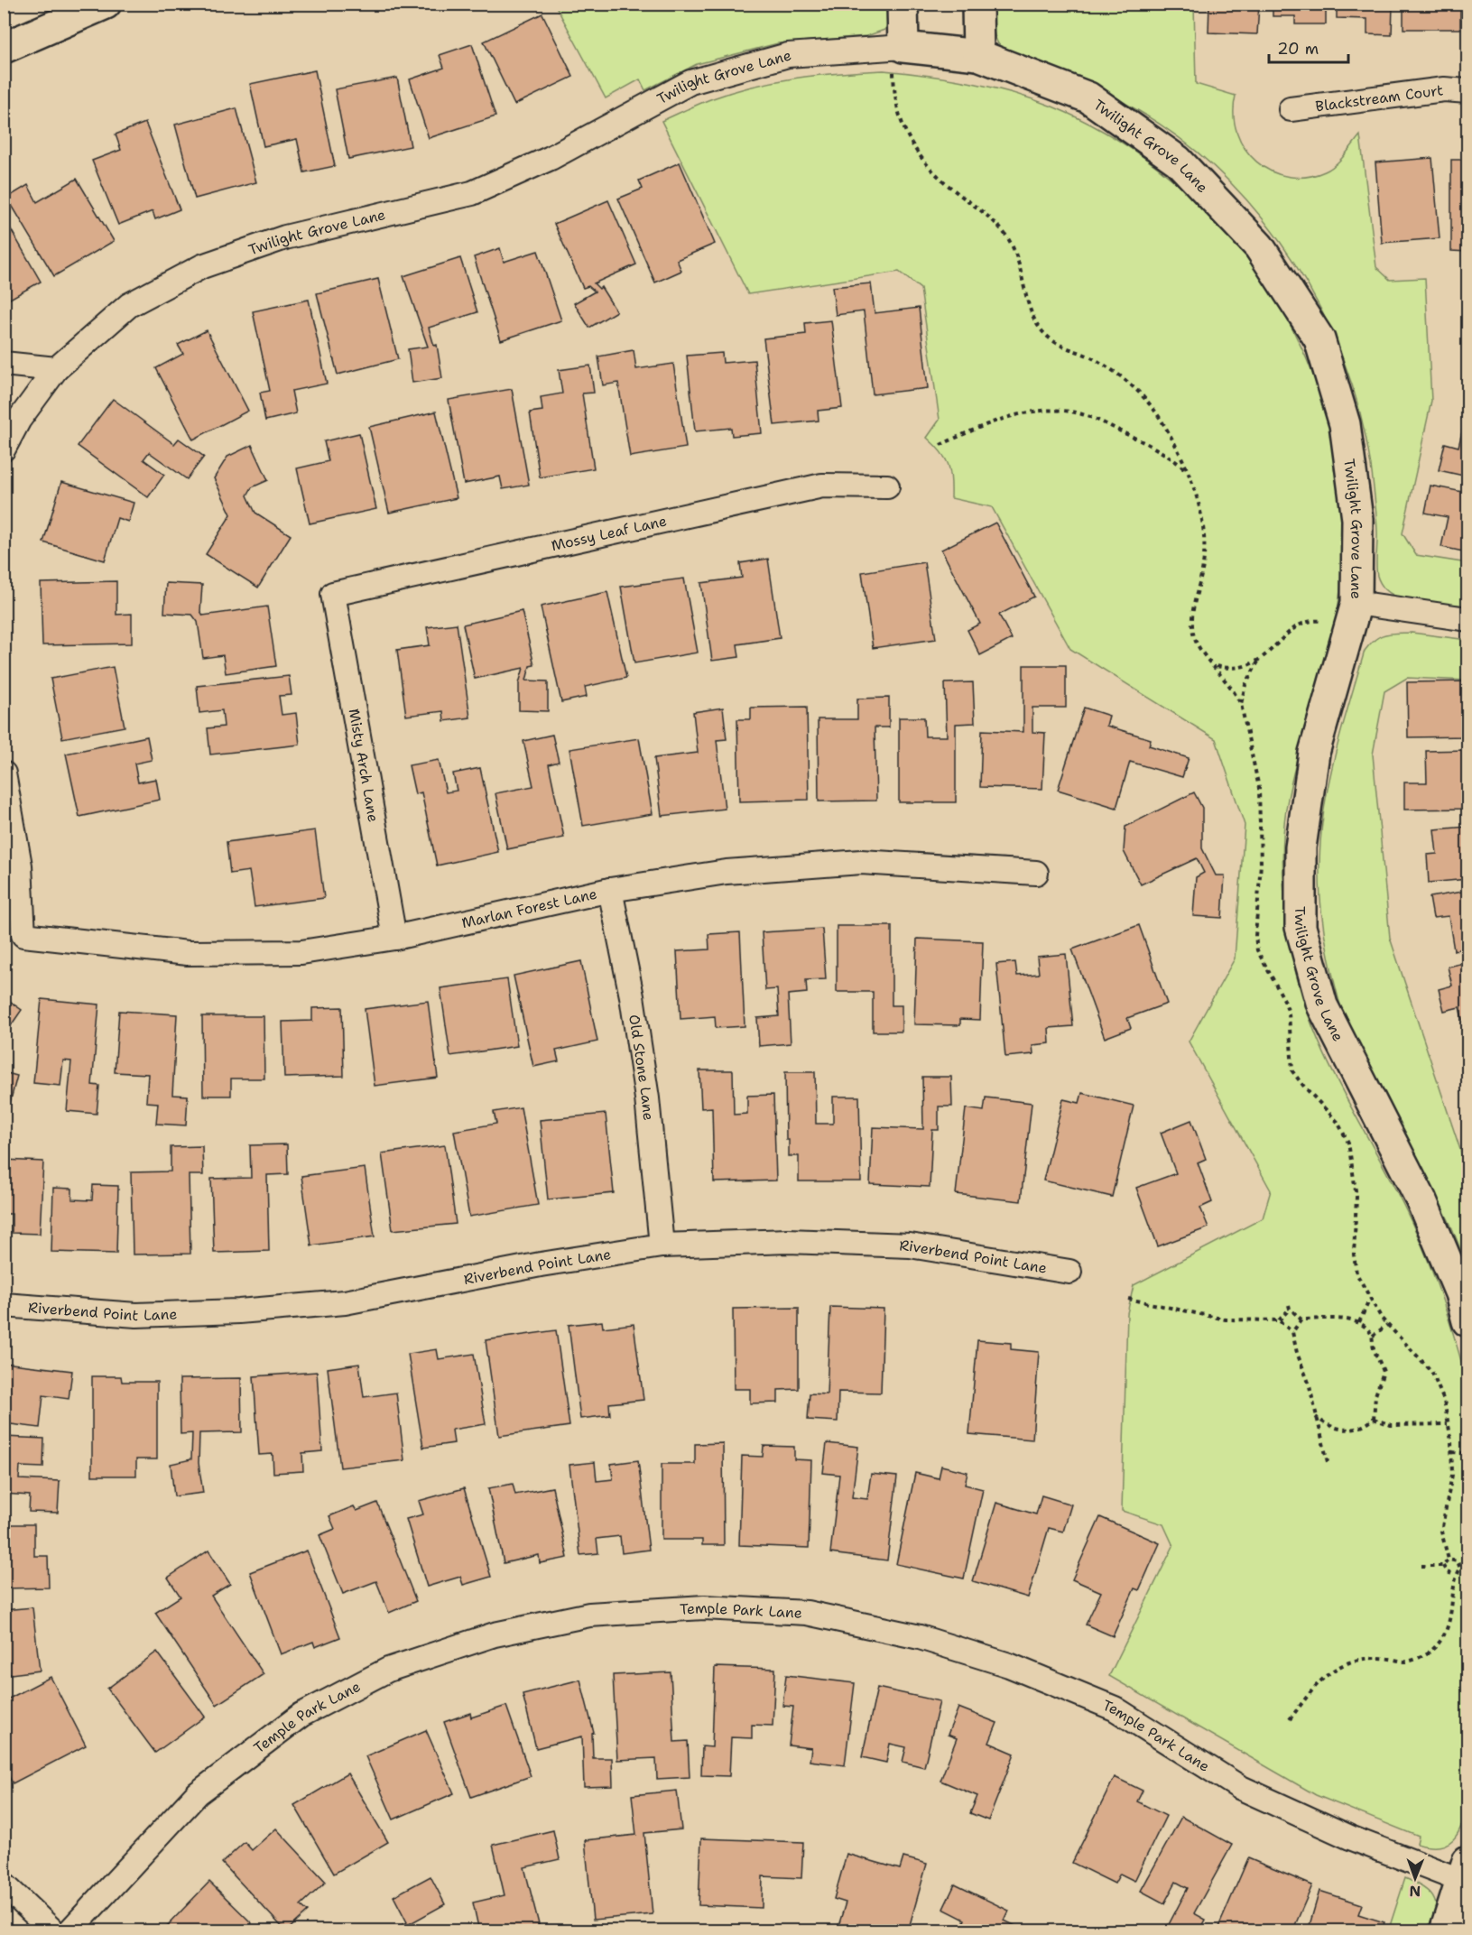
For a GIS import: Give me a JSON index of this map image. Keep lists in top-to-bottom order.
{
  "streets": {
    "street": [
      "Twilight Grove Lane",
      "Blackstream Court",
      "Mossy Leaf Lane",
      "Misty Arch Lane",
      "Marlan Forest Lane",
      "Old Stone Lane",
      "Riverbend Point Lane",
      "Temple Park Lane"
    ]
  },
  "crossings": [
    ["Mossy Leaf Lane", "Misty Arch Lane"],
    ["Misty Arch Lane", "Marlan Forest Lane"],
    ["Marlan Forest Lane", "Old Stone Lane"],
    ["Old Stone Lane", "Riverbend Point Lane"]
  ],
  "scale_bar": "20 m",
  "north": "bottom"
}
